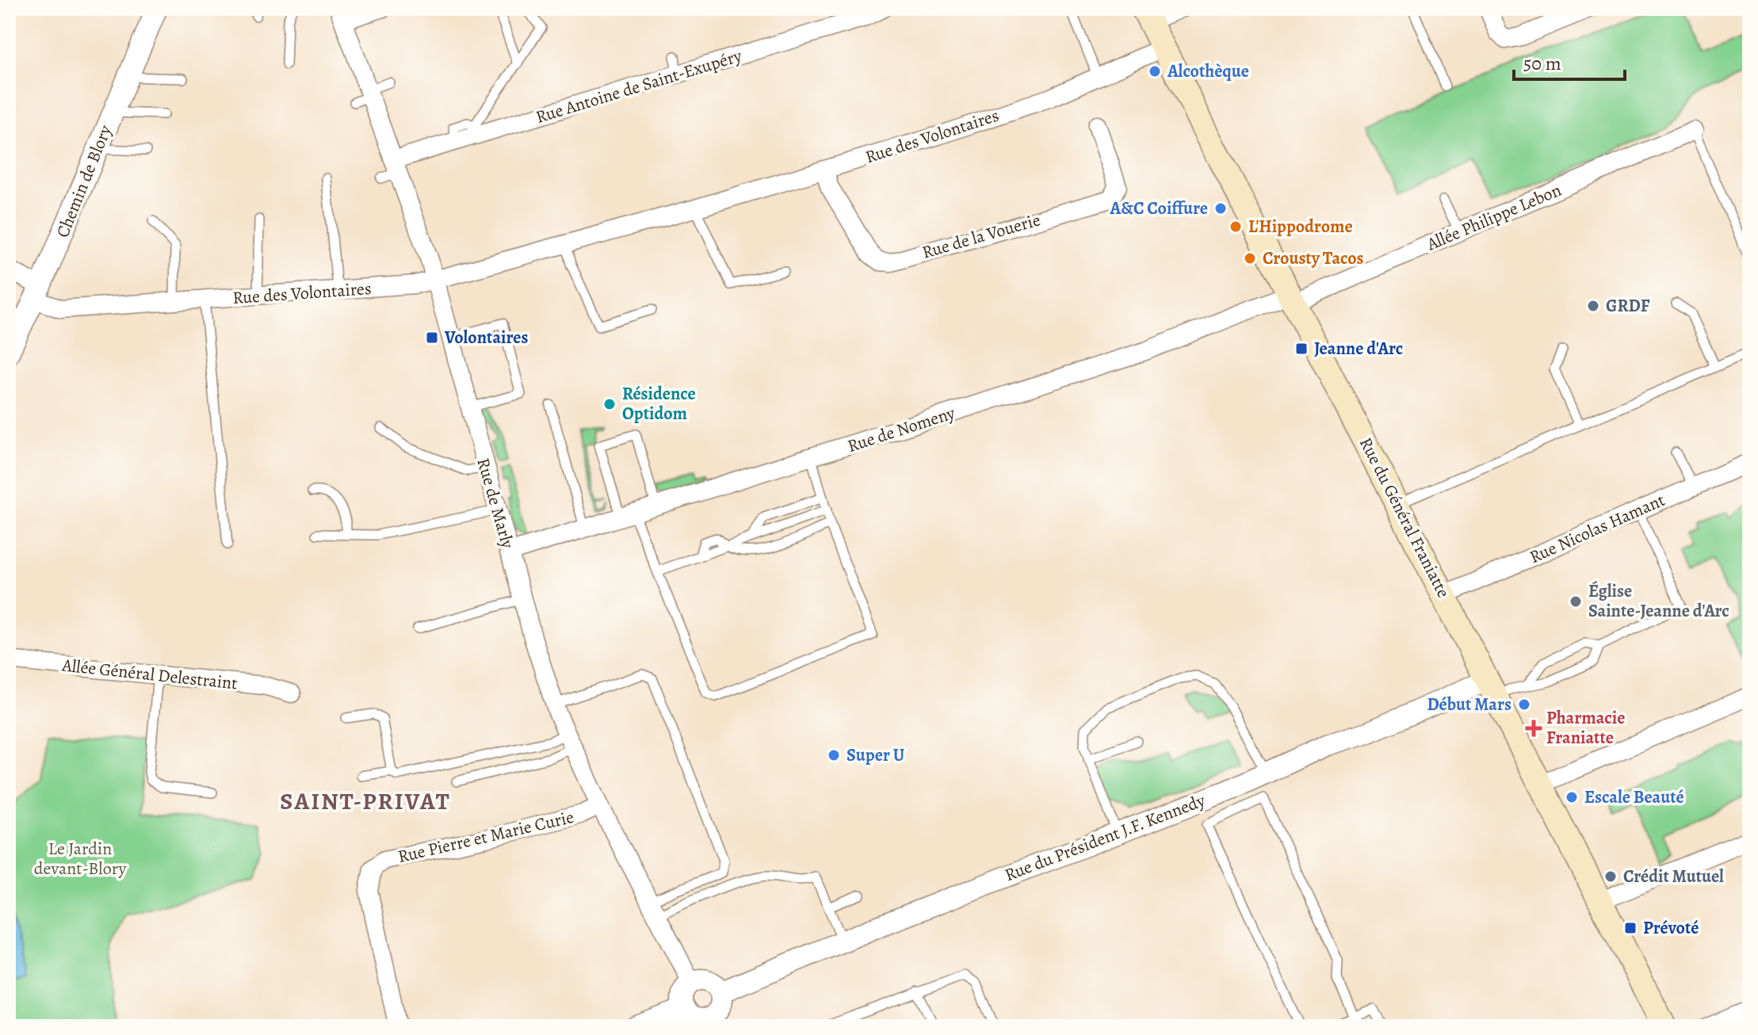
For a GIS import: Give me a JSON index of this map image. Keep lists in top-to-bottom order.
{
  "streets": {
    "main road": ["Rue du Général Franiatte"],
    "street": [
      "Rue Antoine de Saint-Exupéry",
      "Rue des Volontaires",
      "Chemin de Blory",
      "Allée Philippe Lebon",
      "Rue de la Vouerie",
      "Rue de Nomeny",
      "Rue de Marly",
      "Rue Nicolas Hamant",
      "Allée Général Delestraint",
      "Rue Pierre et Marie Curie",
      "Rue du Président J.F. Kennedy"
    ]
  },
  "crossings": [
    ["Rue Antoine de Saint-Exupéry", "Rue de Marly"],
    ["Rue des Volontaires", "Chemin de Blory"],
    ["Rue des Volontaires", "Rue de la Vouerie"],
    ["Rue des Volontaires", "Rue de Marly"],
    ["Rue des Volontaires", "Rue du Général Franiatte"],
    ["Allée Philippe Lebon", "Rue de Nomeny"],
    ["Allée Philippe Lebon", "Rue du Général Franiatte"],
    ["Rue de Nomeny", "Rue de Marly"],
    ["Rue de Nomeny", "Rue du Général Franiatte"],
    ["Rue de Marly", "Rue Pierre et Marie Curie"],
    ["Rue de Marly", "Rue du Président J.F. Kennedy"],
    ["Rue du Général Franiatte", "Rue Nicolas Hamant"],
    ["Rue du Général Franiatte", "Rue du Président J.F. Kennedy"]
  ],
  "districts": ["SAINT-PRIVAT"],
  "parks": ["Le Jardin devant-Blory"],
  "places": {
    "other": [
      "Alcothèque",
      "A&C Coiffure",
      "L'Hippodrome",
      "Crousty Tacos",
      "GRDF",
      "Résidence Optidom",
      "Église Sainte-Jeanne d'Arc",
      "Début Mars",
      "Super U",
      "Escale Beauté",
      "Crédit Mutuel"
    ],
    "transit": ["Volontaires", "Jeanne d'Arc", "Prévoté"],
    "health": ["Pharmacie Franiatte"]
  },
  "scale_bar": "50 m"
}
